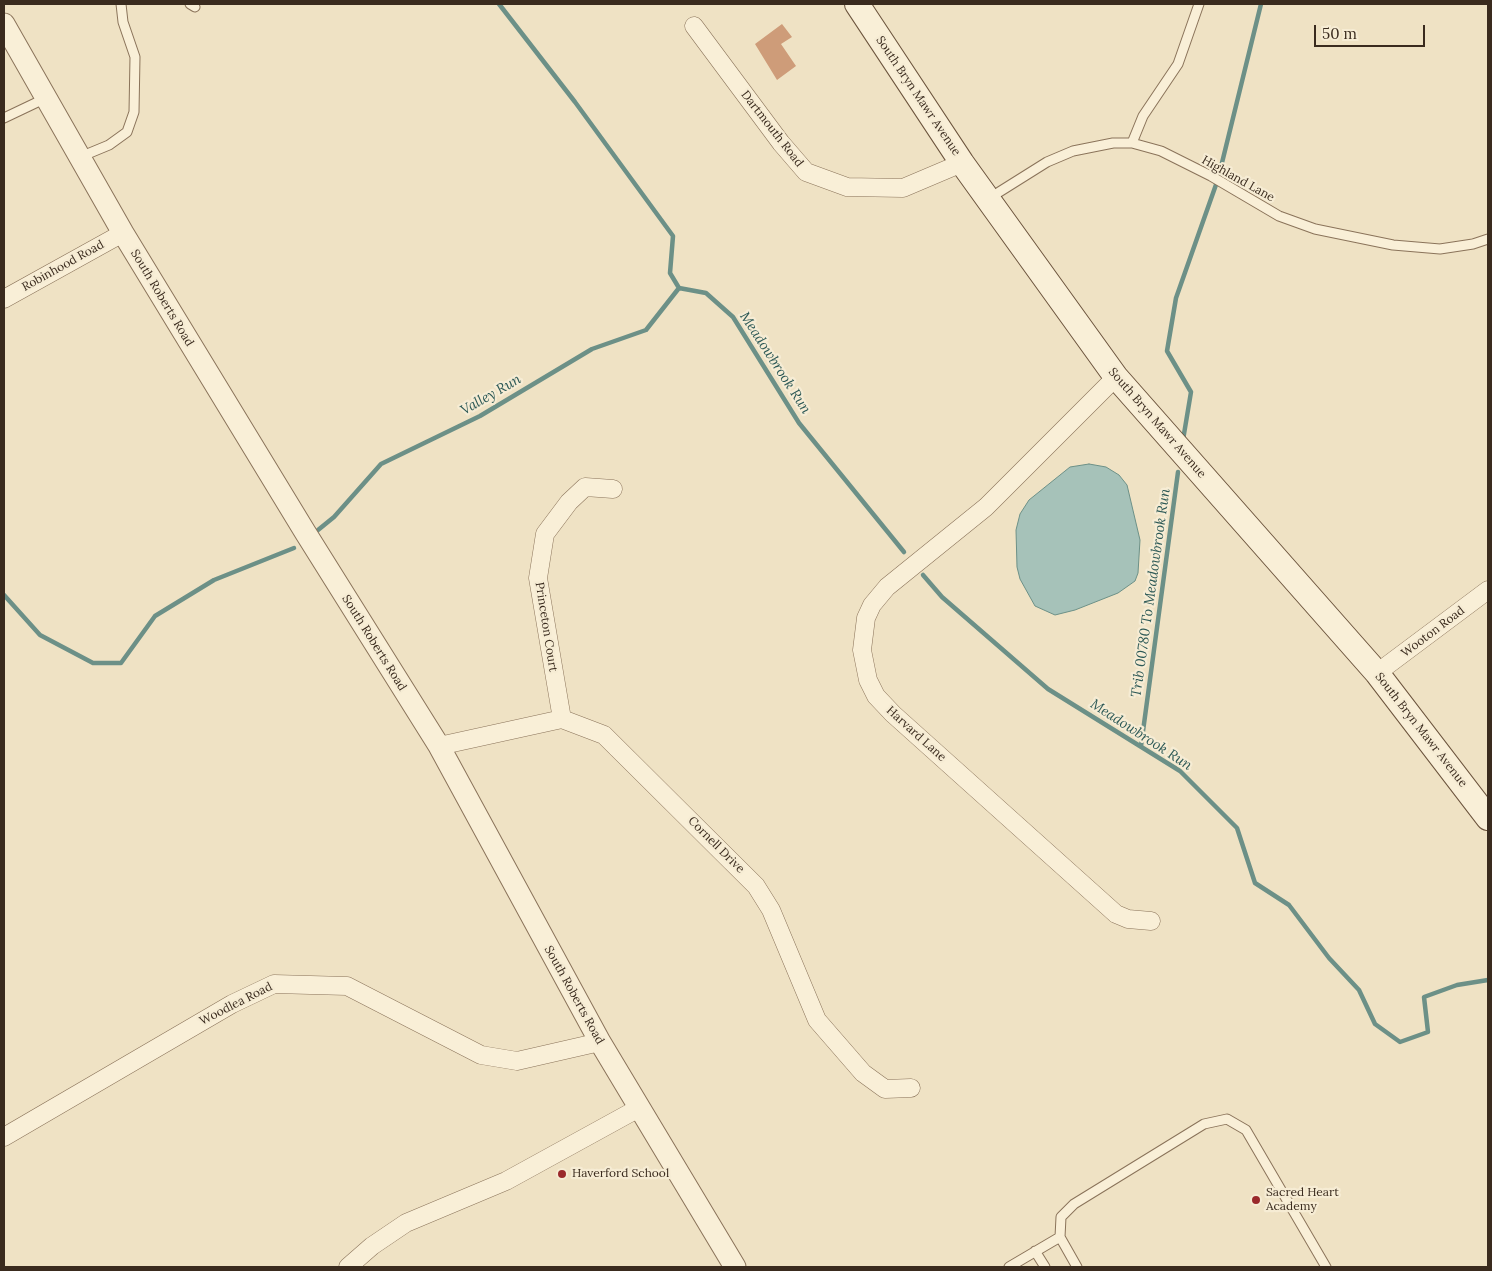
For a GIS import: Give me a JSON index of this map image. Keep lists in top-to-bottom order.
{
  "streets": {
    "main road": ["South Bryn Mawr Avenue"],
    "street": [
      "Dartmouth Road",
      "Robinhood Road",
      "South Roberts Road",
      "Princeton Court",
      "Wooton Road",
      "Harvard Lane",
      "Cornell Drive",
      "Woodlea Road"
    ],
    "lane": ["Highland Lane"]
  },
  "crossings": [
    ["South Bryn Mawr Avenue", "Dartmouth Road"],
    ["South Bryn Mawr Avenue", "Highland Lane"],
    ["South Bryn Mawr Avenue", "Wooton Road"],
    ["South Bryn Mawr Avenue", "Harvard Lane"],
    ["Robinhood Road", "South Roberts Road"],
    ["South Roberts Road", "Woodlea Road"],
    ["Princeton Court", "Cornell Drive"]
  ],
  "water": ["Meadowbrook Run", "Valley Run", "Trib 00780 To Meadowbrook Run"],
  "places": ["Haverford School", "Sacred Heart Academy"],
  "scale_bar": "50 m"
}
